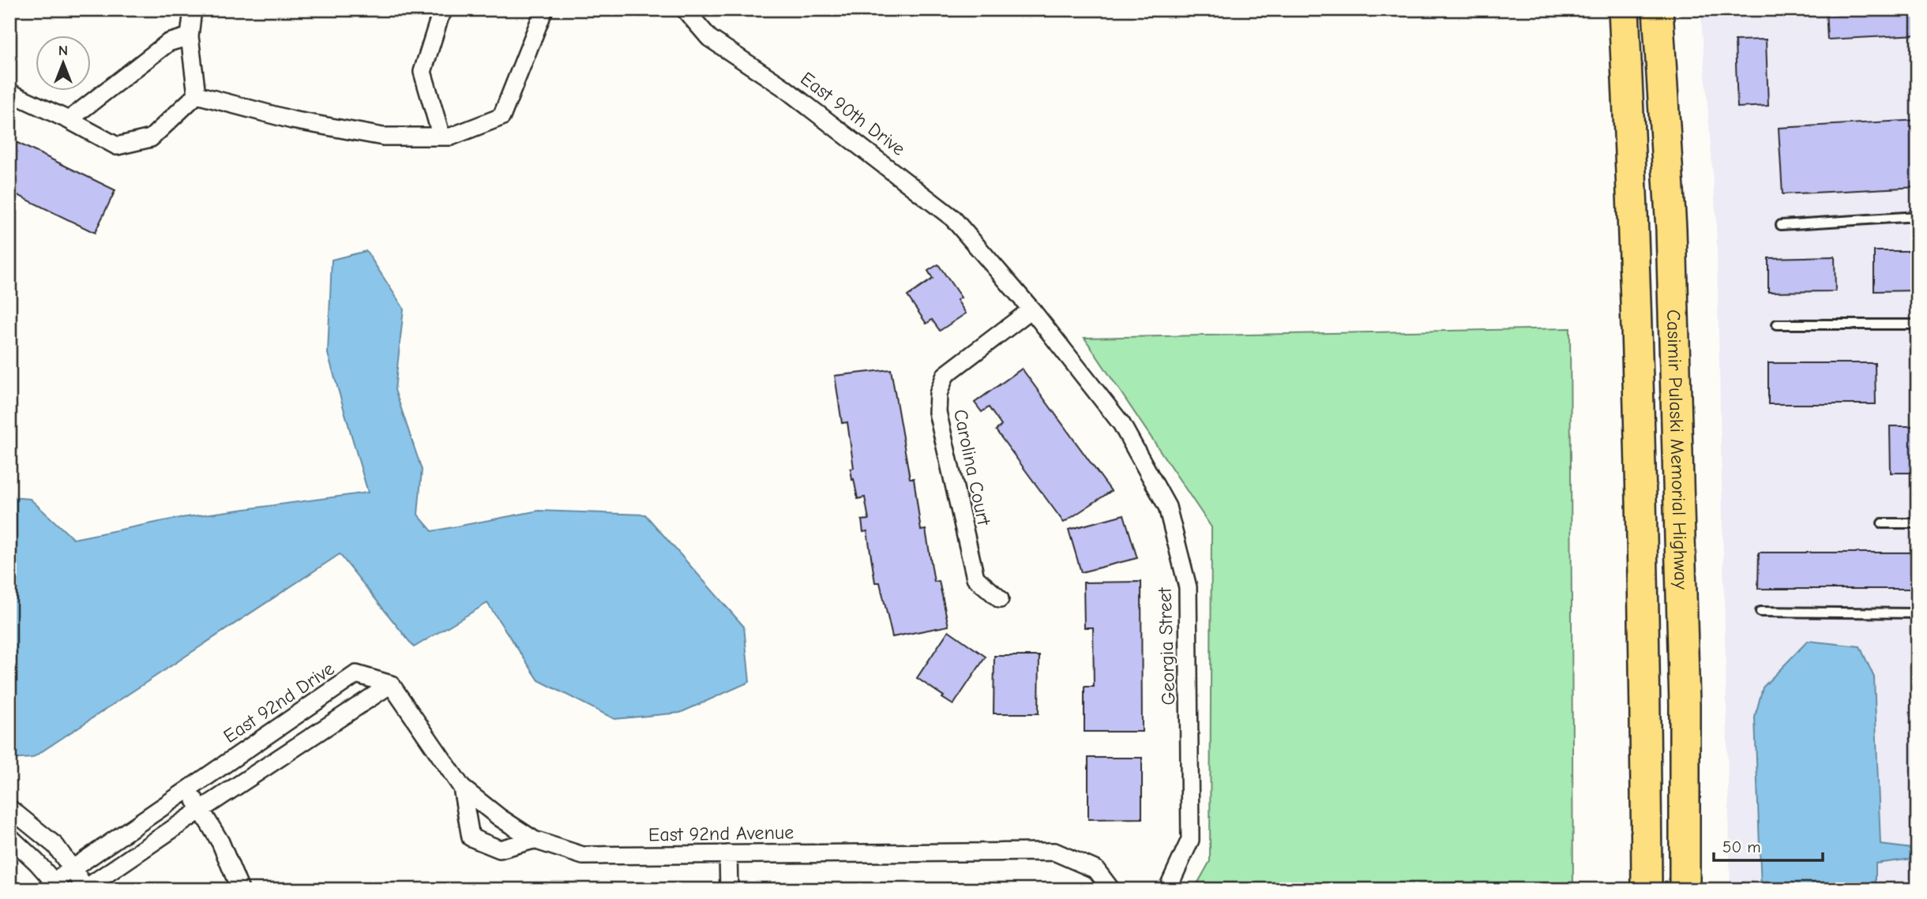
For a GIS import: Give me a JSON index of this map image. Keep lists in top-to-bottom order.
{
  "streets": {
    "highway": ["Casimir Pulaski Memorial Highway"],
    "street": [
      "East 90th Drive",
      "Carolina Court",
      "Georgia Street",
      "East 92nd Drive",
      "East 92nd Avenue"
    ]
  },
  "crossings": [
    ["East 90th Drive", "Georgia Street"],
    ["Carolina Court", "Georgia Street"],
    ["East 92nd Drive", "East 92nd Avenue"]
  ],
  "scale_bar": "50 m",
  "north": "top"
}
